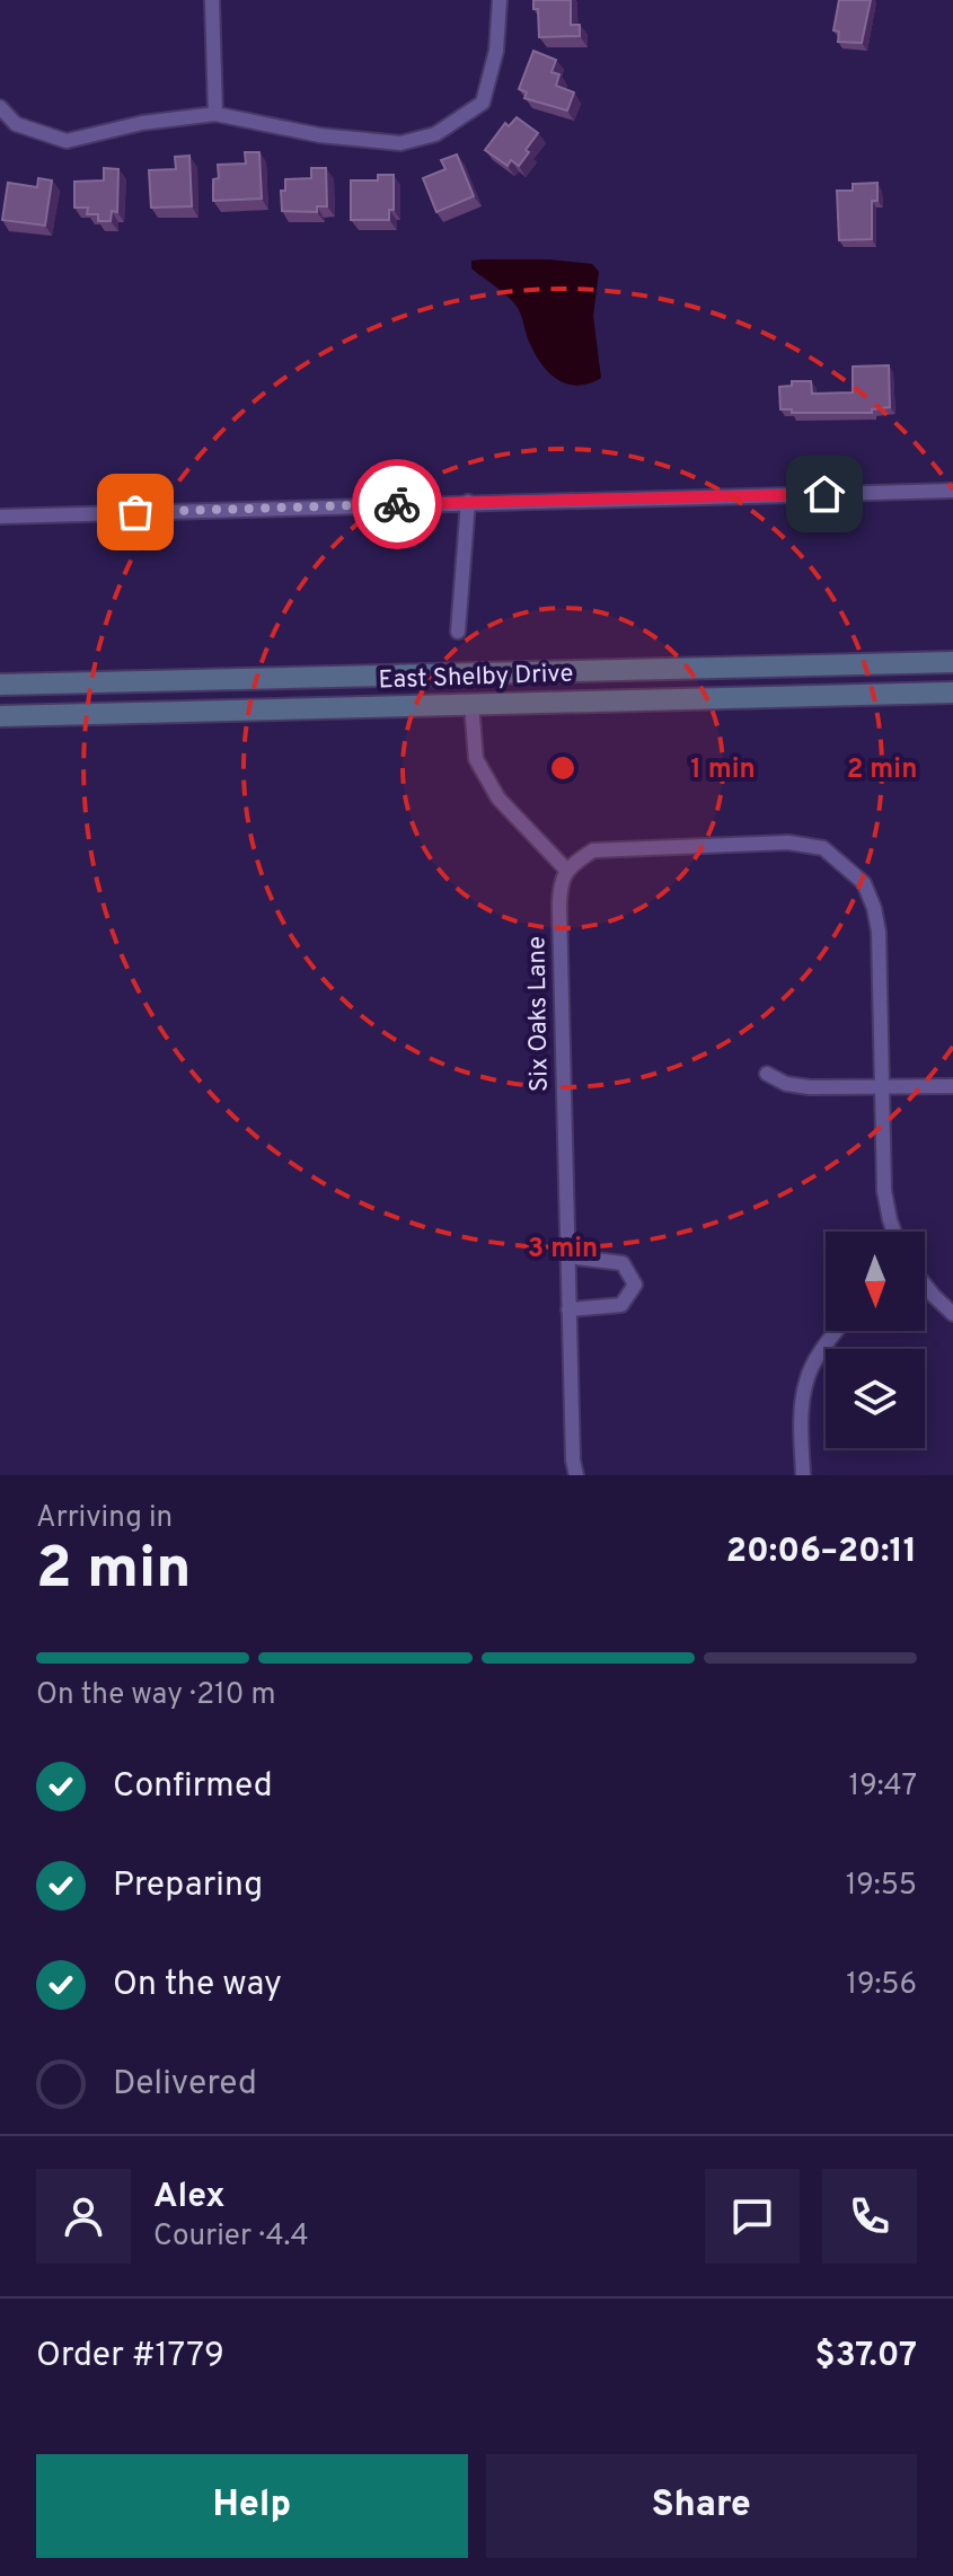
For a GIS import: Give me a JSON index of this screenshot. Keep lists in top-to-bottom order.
{
  "streets": {
    "main road": ["East Shelby Drive"],
    "street": ["Six Oaks Lane"]
  },
  "north": "bottom",
  "page": {
    "heading": ["2 min", "Arriving in", "20:06–20:11"],
    "panel": [
      "Alex",
      "Courier · 4.4",
      "Order #1779",
      "$37.07"
    ],
    "bar": "On the way · 210 m",
    "list": [
      ["Confirmed", "19:47"],
      ["Preparing", "19:55"],
      ["On the way", "19:56"],
      "Delivered"
    ],
    "buttons": ["Help", "Share"]
  },
  "rings": ["1 min", "2 min", "3 min"]
}
